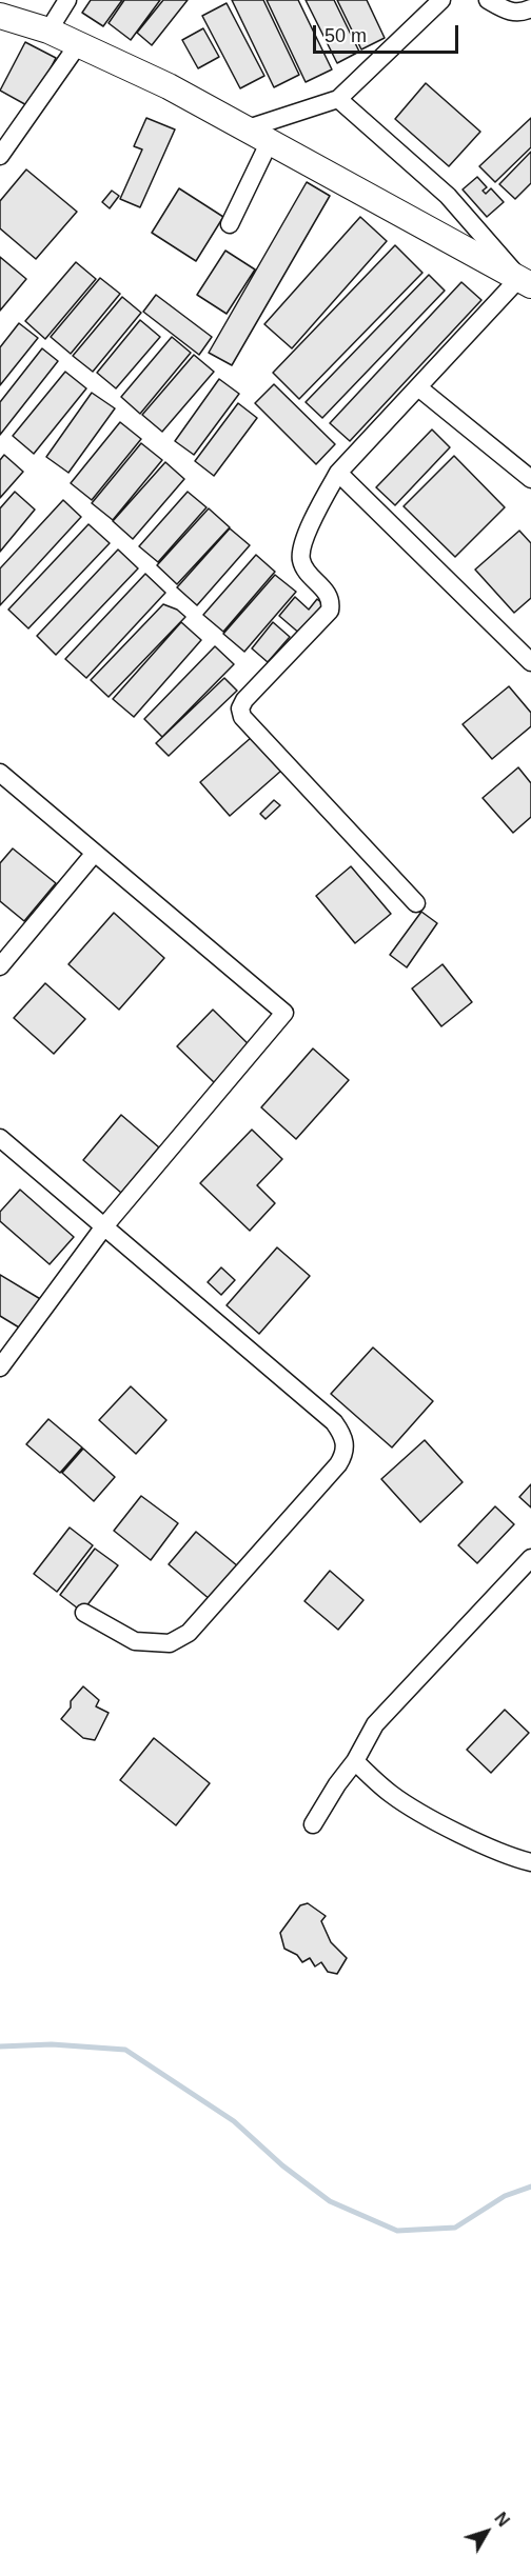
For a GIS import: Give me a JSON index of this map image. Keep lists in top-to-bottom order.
{
  "scale_bar": "50 m",
  "north": "top right"
}
